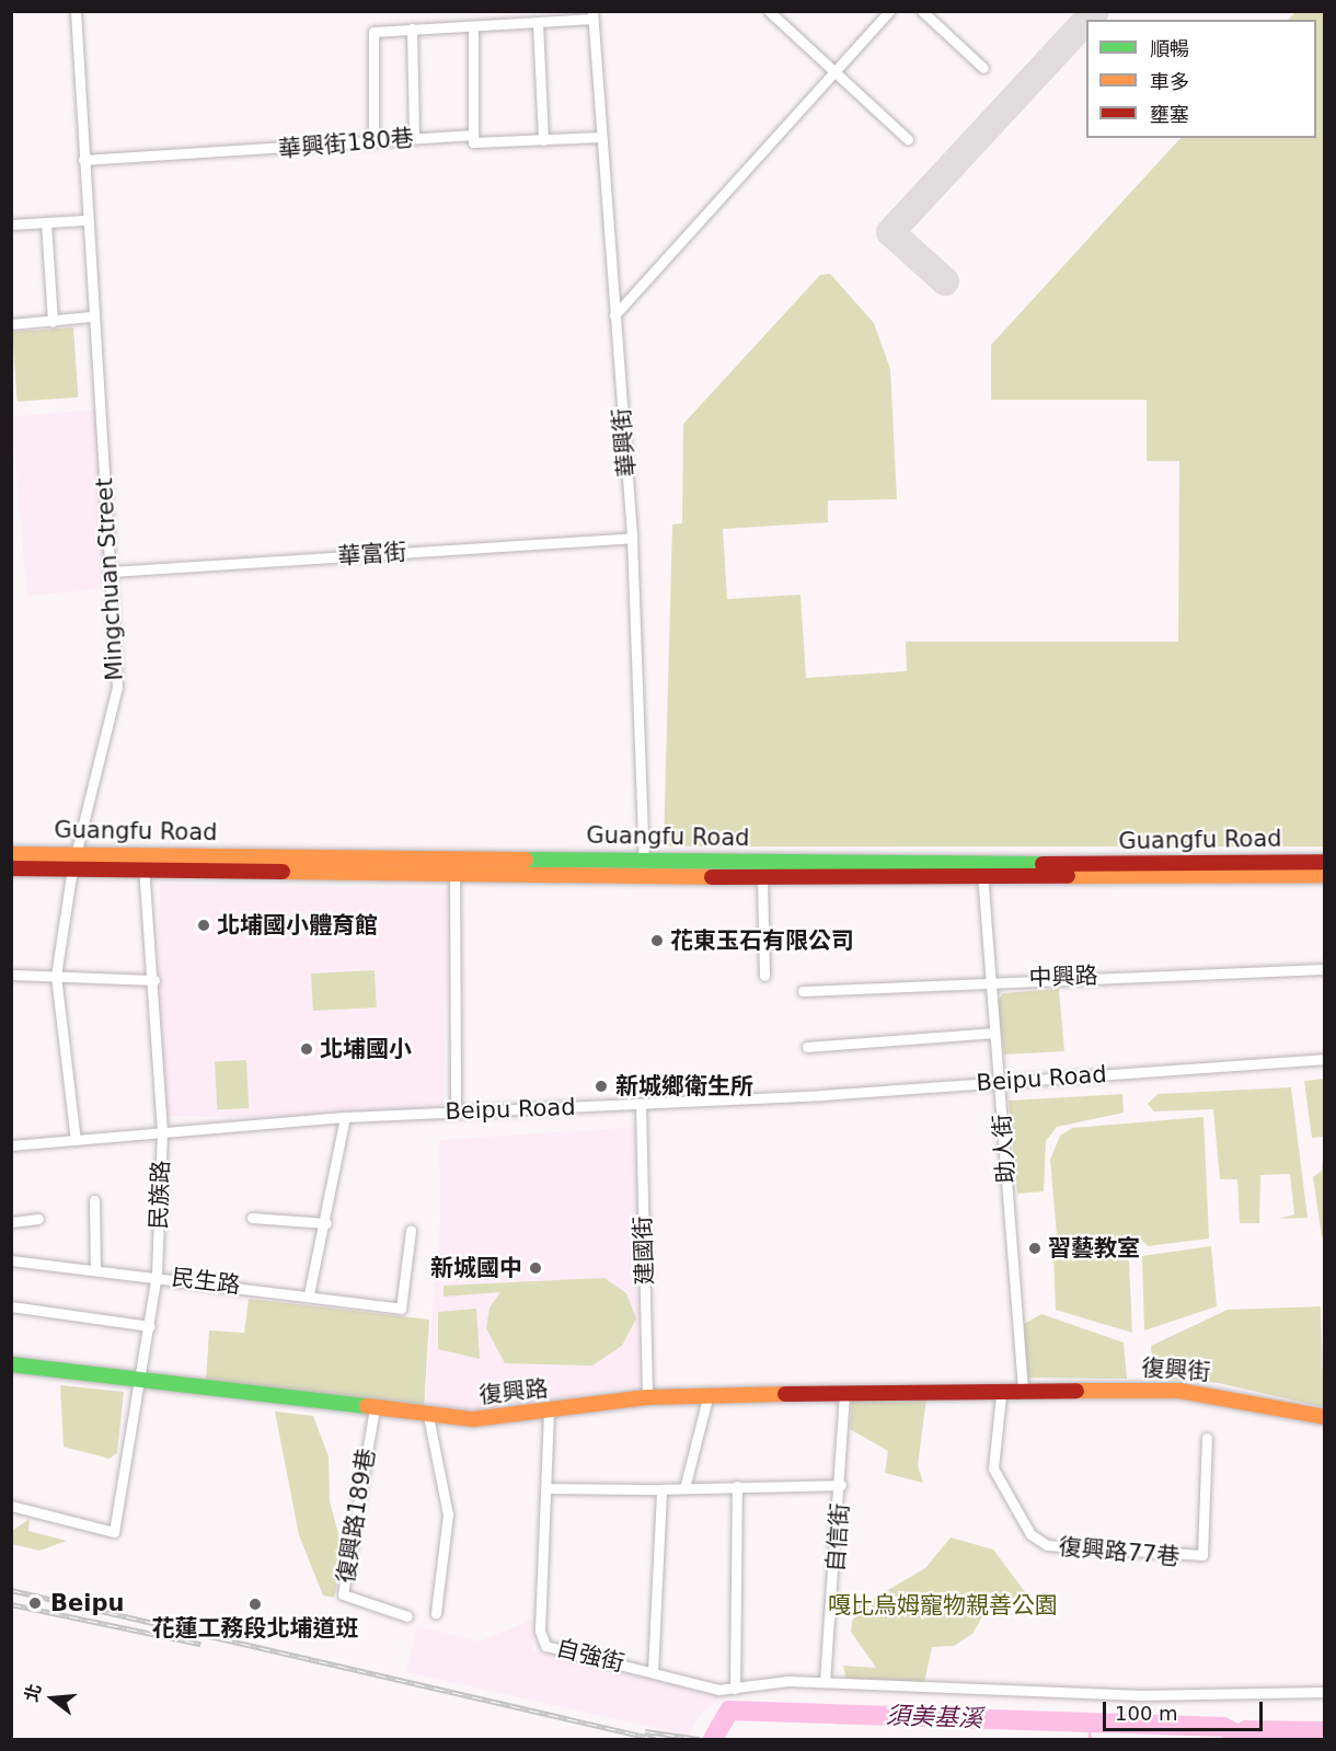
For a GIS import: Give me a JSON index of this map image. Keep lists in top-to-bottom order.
{
  "streets": {
    "main road": ["Guangfu Road", "復興街", "復興路"],
    "street": [
      "華興街180巷",
      "華興街",
      "華富街",
      "Mingchuan Street",
      "中興路",
      "Beipu Road",
      "助人街",
      "民族路",
      "建國街",
      "民生路",
      "復興路189巷",
      "自信街",
      "復興路77巷",
      "自強街"
    ]
  },
  "crossings": [
    ["華興街180巷", "華興街"],
    ["華興街180巷", "Mingchuan Street"],
    ["華興街", "華富街"],
    ["華興街", "Guangfu Road"],
    ["華富街", "Mingchuan Street"],
    ["Mingchuan Street", "Guangfu Road"],
    ["Mingchuan Street", "Beipu Road"],
    ["Guangfu Road", "助人街"],
    ["Guangfu Road", "民族路"],
    ["中興路", "助人街"],
    ["Beipu Road", "助人街"],
    ["Beipu Road", "民族路"],
    ["Beipu Road", "建國街"],
    ["助人街", "復興街"],
    ["助人街", "復興路"],
    ["民族路", "民生路"],
    ["民族路", "復興路"],
    ["建國街", "復興路"],
    ["復興街", "復興路"],
    ["復興路", "復興路189巷"],
    ["復興路", "自信街"],
    ["復興路", "復興路77巷"],
    ["復興路", "自強街"],
    ["自信街", "自強街"]
  ],
  "water": ["須美基溪"],
  "parks": ["嘎比烏姆寵物親善公園"],
  "places": [
    "北埔國小體育館",
    "花東玉石有限公司",
    "北埔國小",
    "新城鄉衛生所",
    "習藝教室",
    "新城國中",
    "Beipu",
    "花蓮工務段北埔道班"
  ],
  "legend": ["順暢", "車多", "壅塞"],
  "scale_bar": "100 m",
  "north": "left"
}
